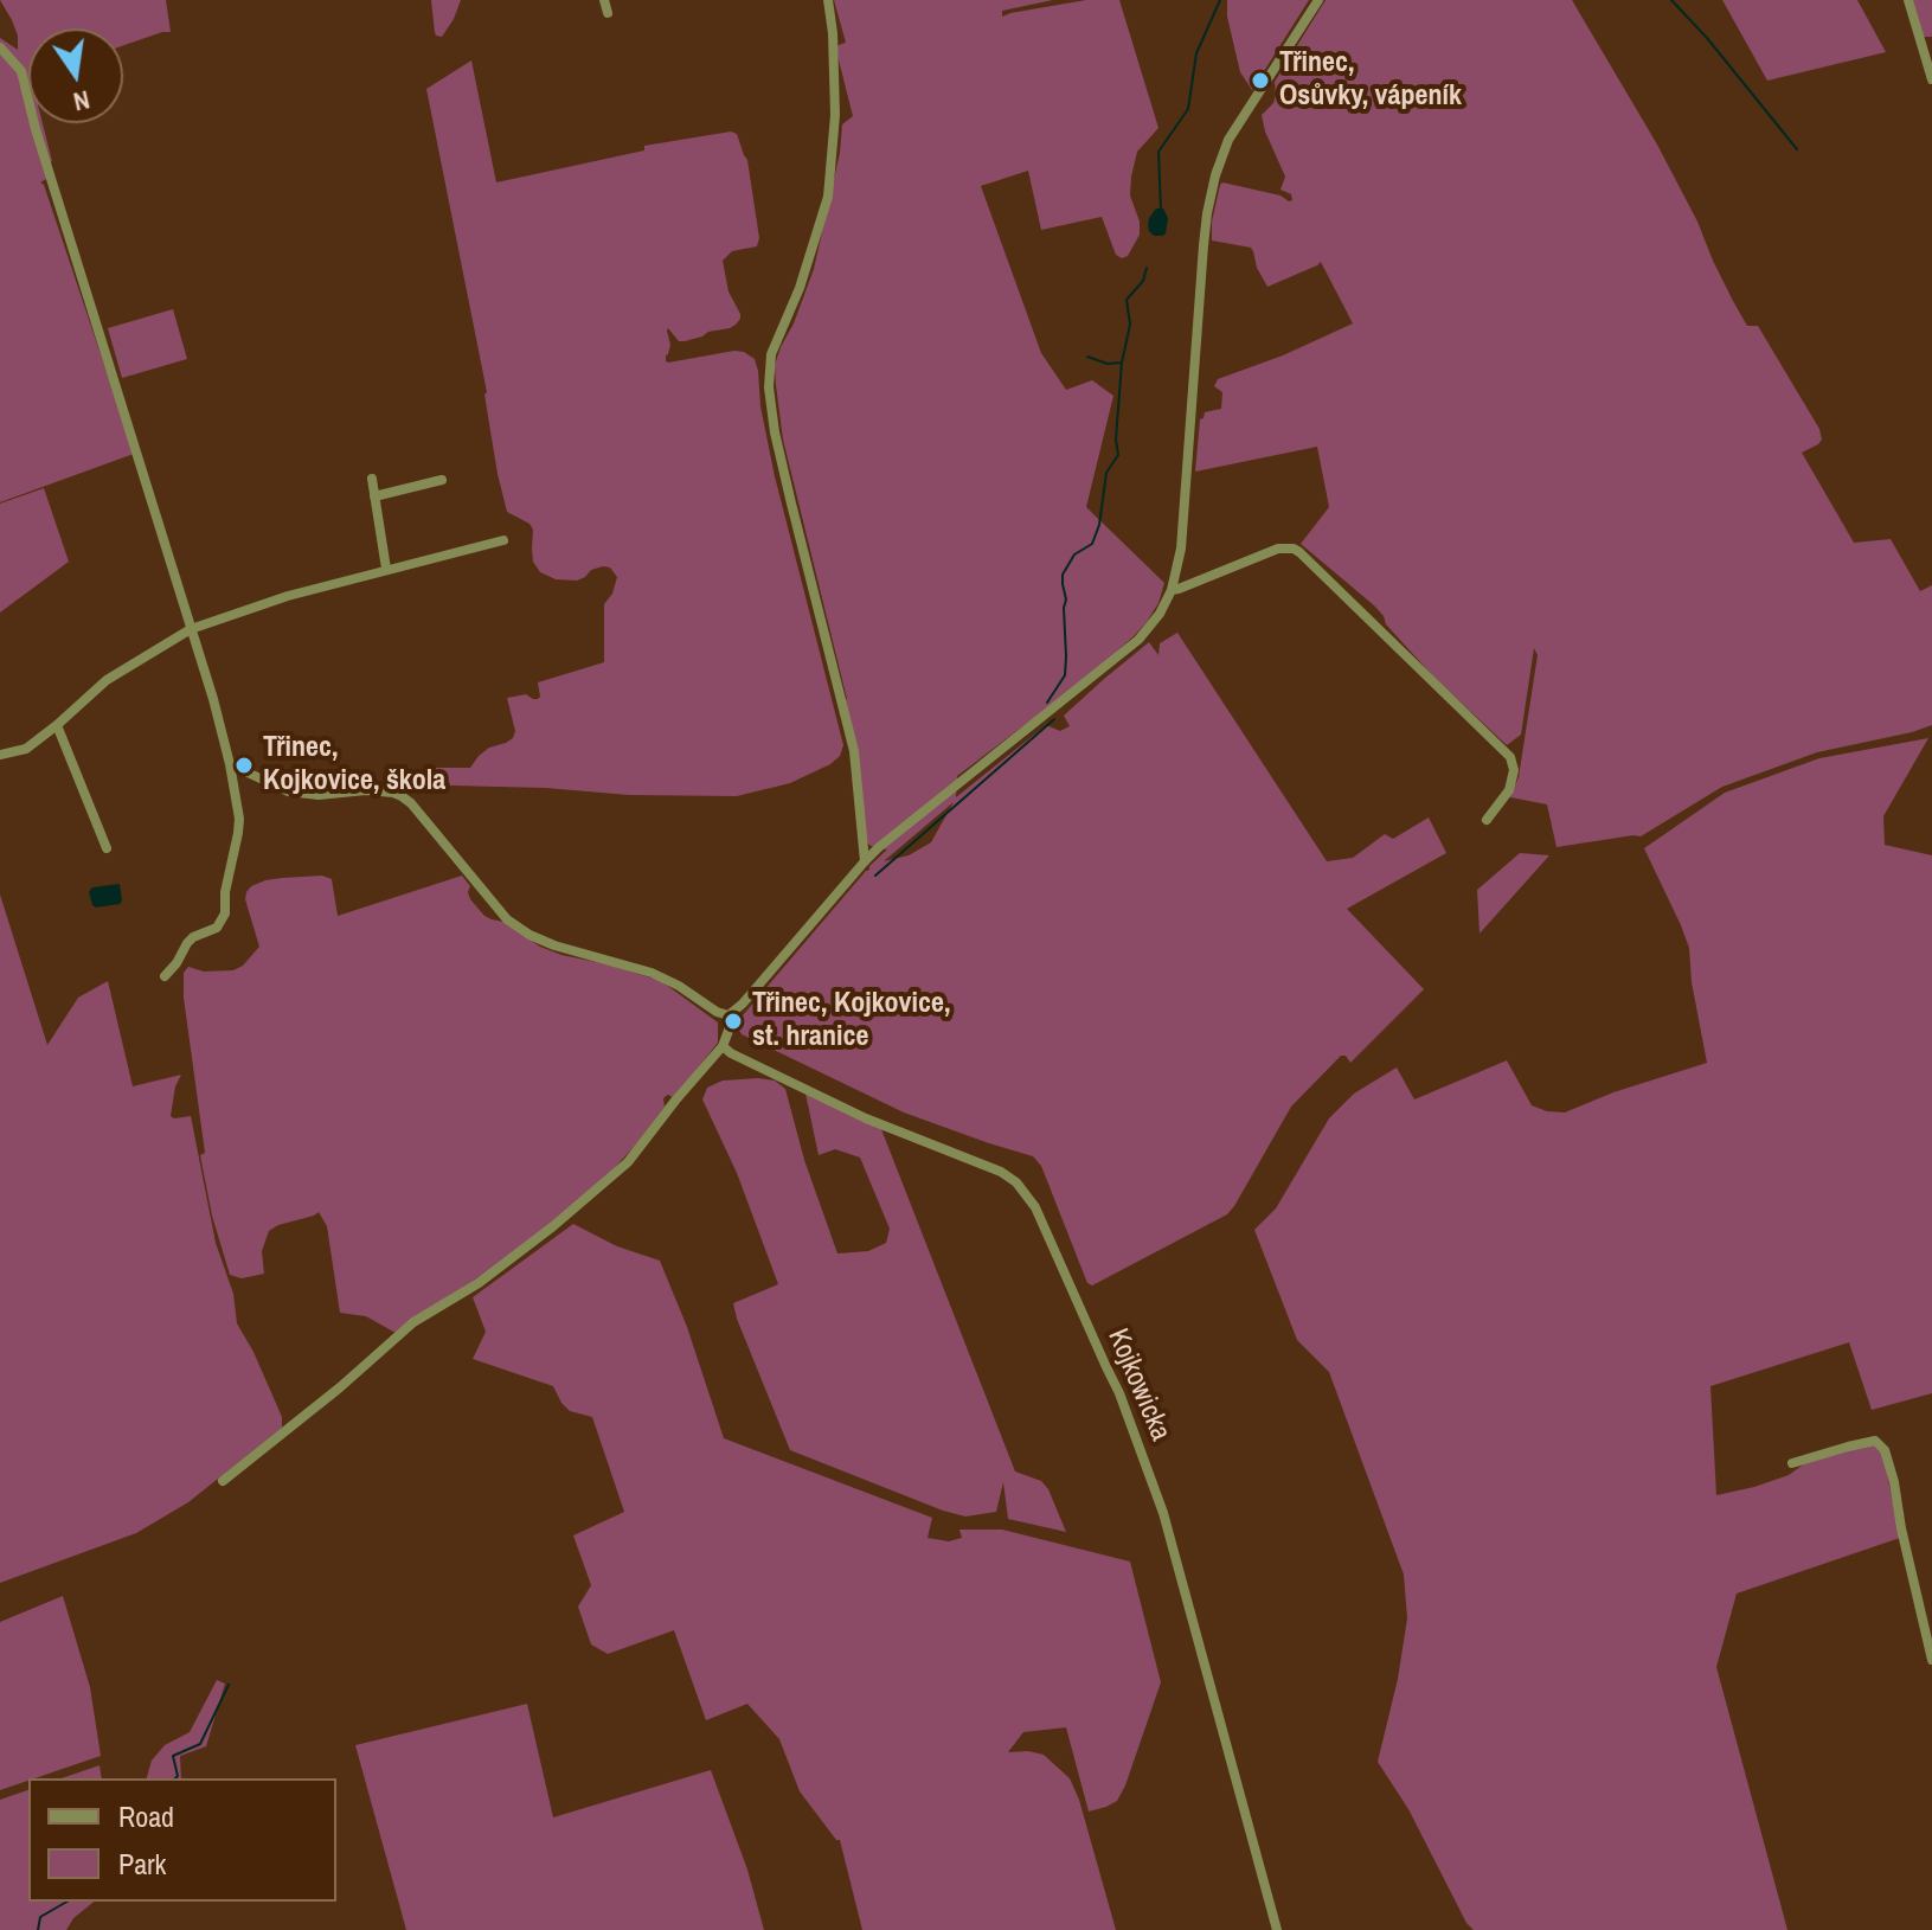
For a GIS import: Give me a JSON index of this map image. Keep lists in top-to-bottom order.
{
  "streets": {
    "street": ["Kojkowicka"]
  },
  "places": ["Třinec, Osůvky, vápeník", "Třinec, Kojkovice, škola", "Třinec, Kojkovice, st. hranice"],
  "legend": ["Road", "Park"],
  "north": "bottom"
}
